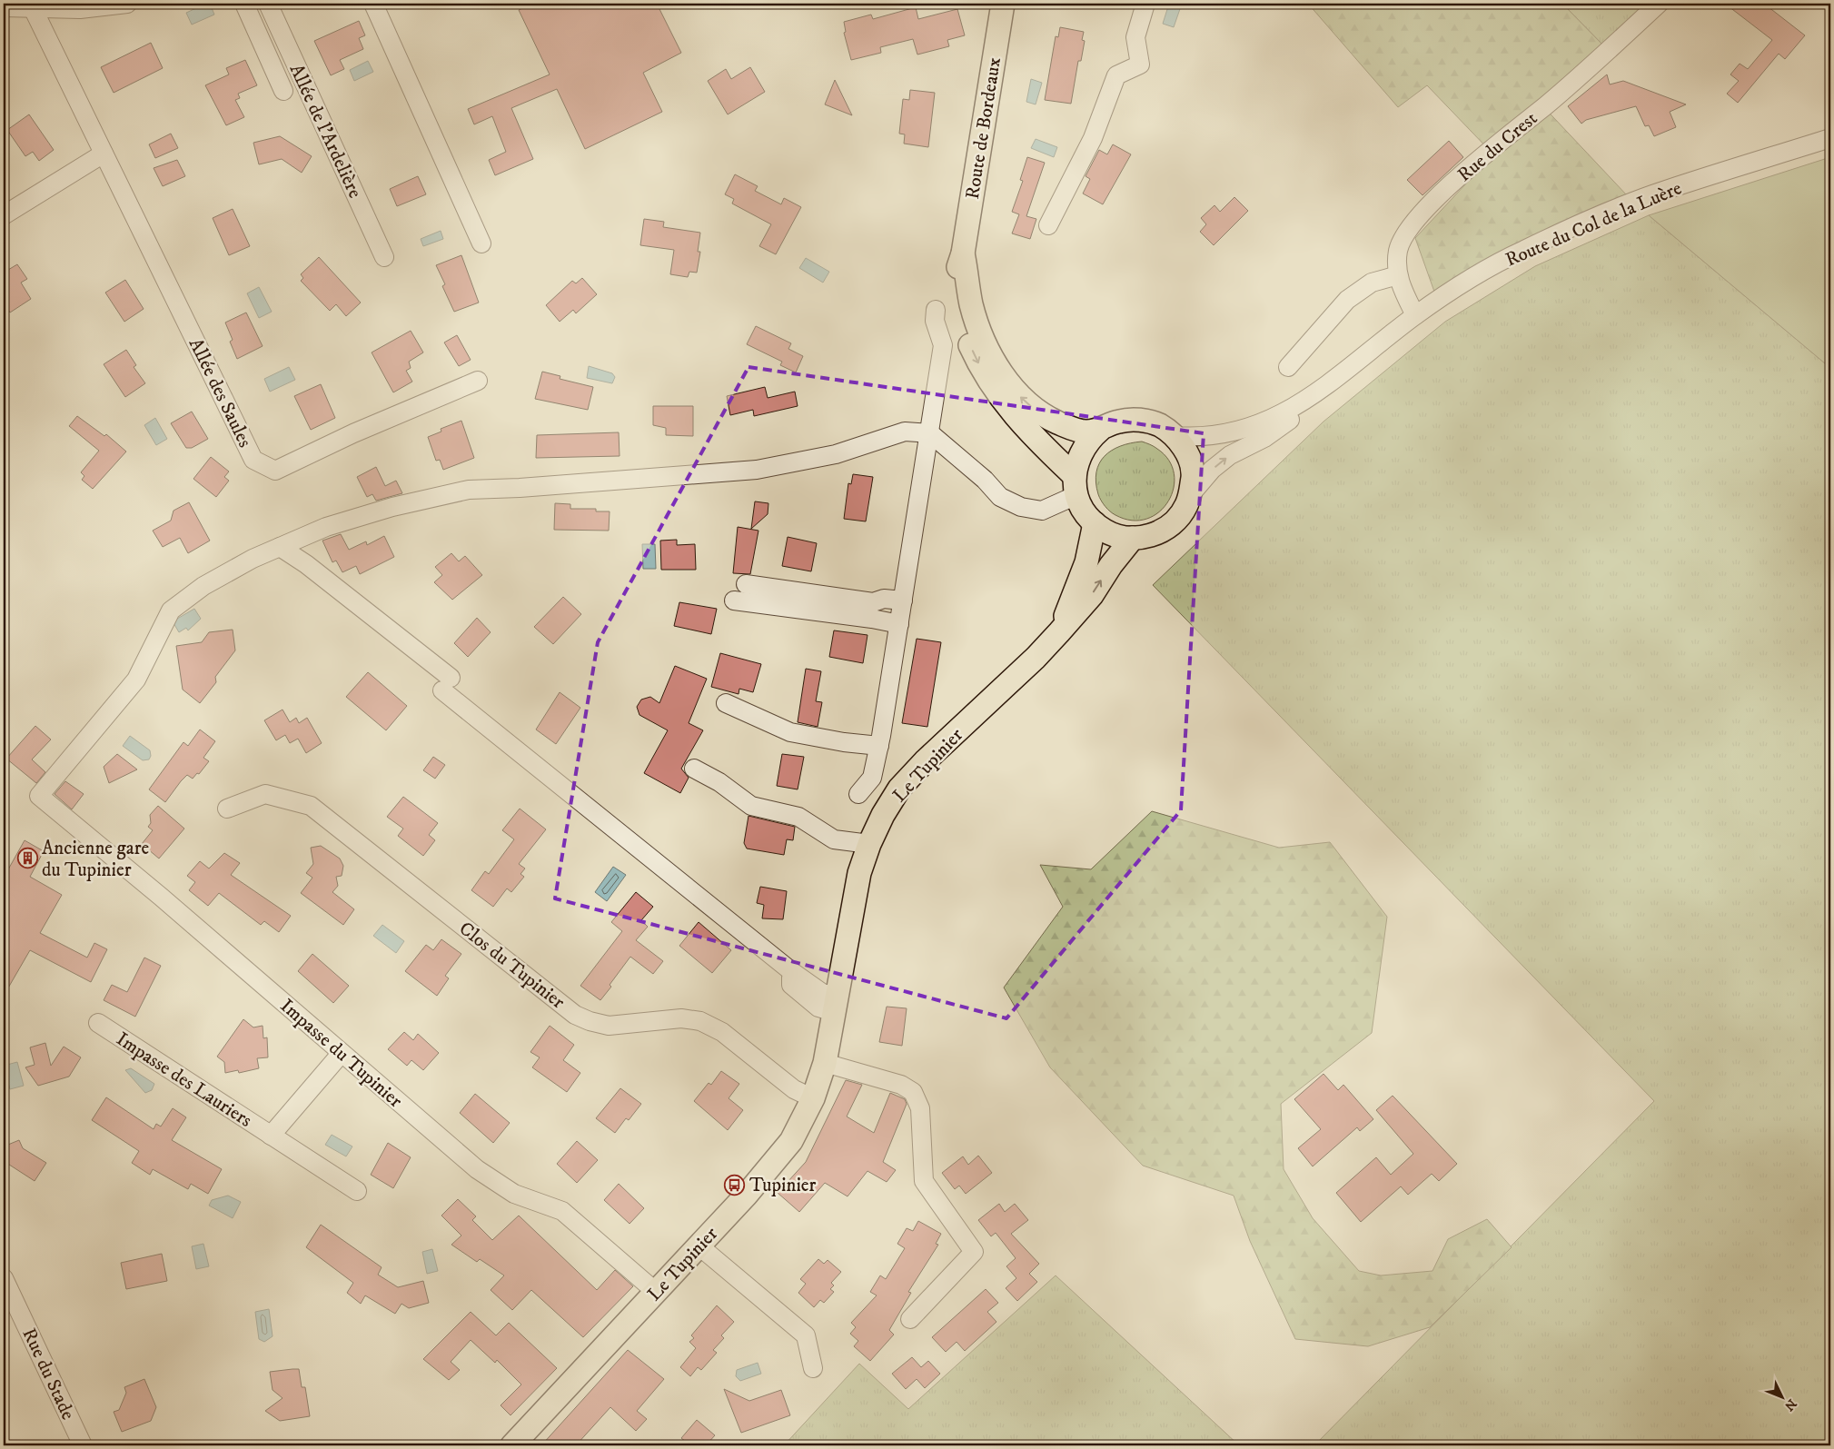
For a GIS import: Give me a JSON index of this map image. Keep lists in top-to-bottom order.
{
  "streets": {
    "main road": ["Route de Bordeaux", "Le Tupinier"],
    "street": [
      "Allée de l'Ardelière",
      "Rue du Crest",
      "Route du Col de la Luère",
      "Allée des Saules",
      "Clos du Tupinier",
      "Impasse du Tupinier",
      "Impasse des Lauriers",
      "Rue du Stade"
    ]
  },
  "crossings": [
    ["Route de Bordeaux", "Route du Col de la Luère"],
    ["Route de Bordeaux", "Le Tupinier"],
    ["Rue du Crest", "Route du Col de la Luère"],
    ["Route du Col de la Luère", "Le Tupinier"],
    ["Le Tupinier", "Clos du Tupinier"],
    ["Le Tupinier", "Impasse du Tupinier"],
    ["Impasse du Tupinier", "Impasse des Lauriers"]
  ],
  "places": {
    "building": ["Ancienne gare du Tupinier"],
    "bus stop": ["Tupinier"]
  },
  "north": "bottom right"
}
